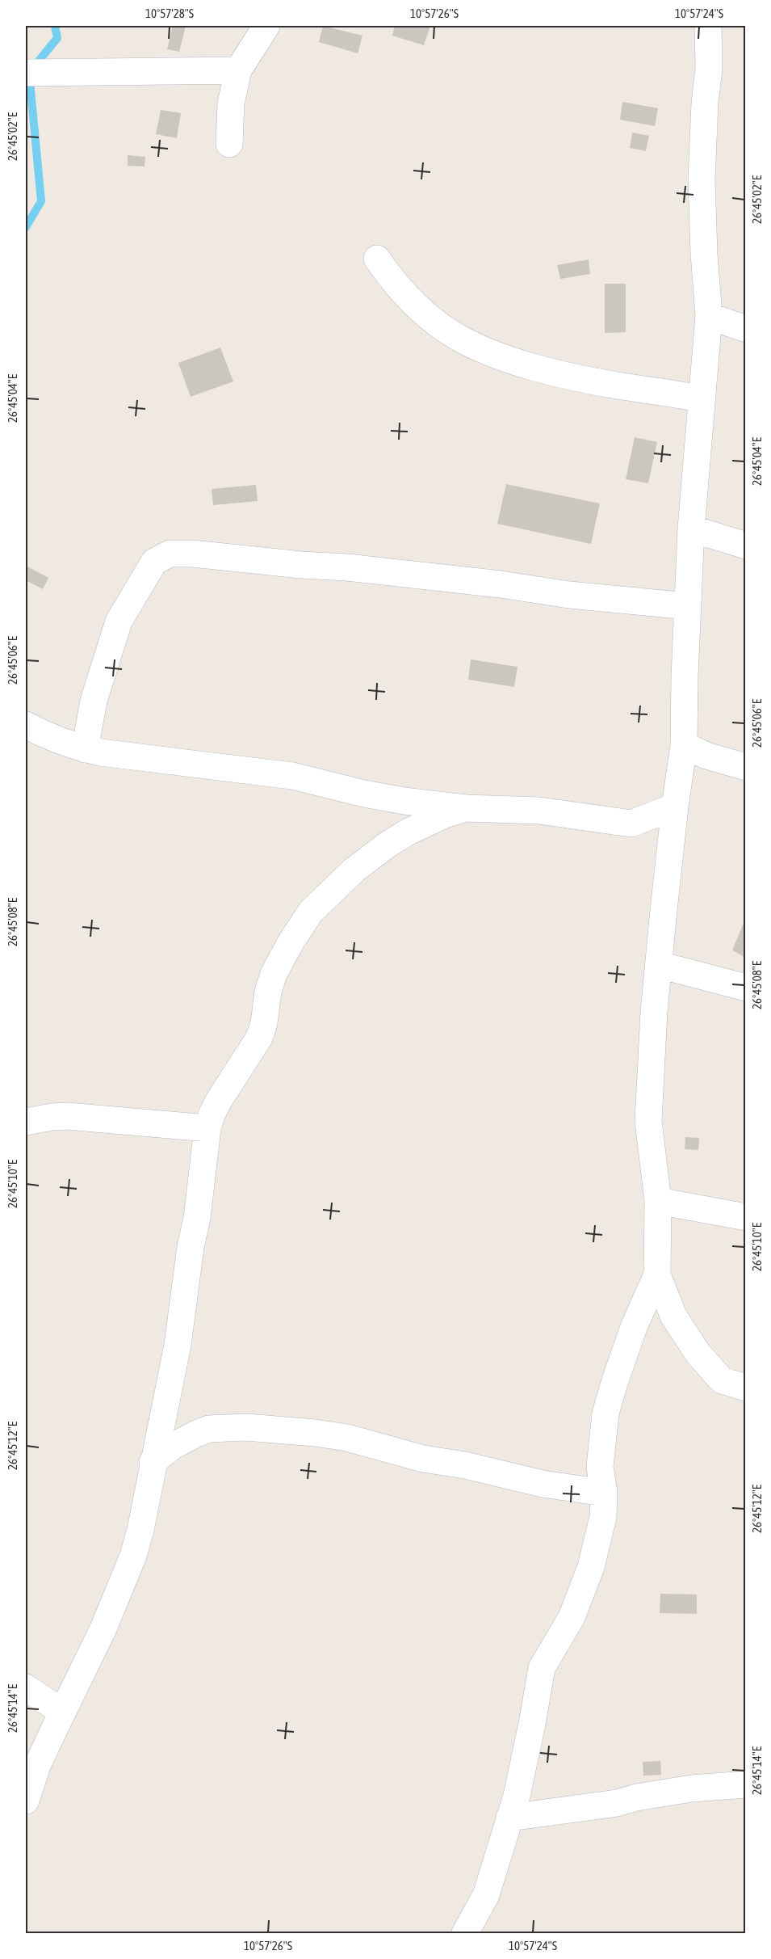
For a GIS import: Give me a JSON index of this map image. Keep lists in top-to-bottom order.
{
  "coordinates": [
    "10°57'28\"S",
    "10°57'26\"S",
    "10°57'24\"S",
    "26°45'02\"E",
    "26°45'04\"E",
    "26°45'06\"E",
    "26°45'08\"E",
    "26°45'10\"E",
    "26°45'12\"E",
    "26°45'14\"E"
  ]
}
